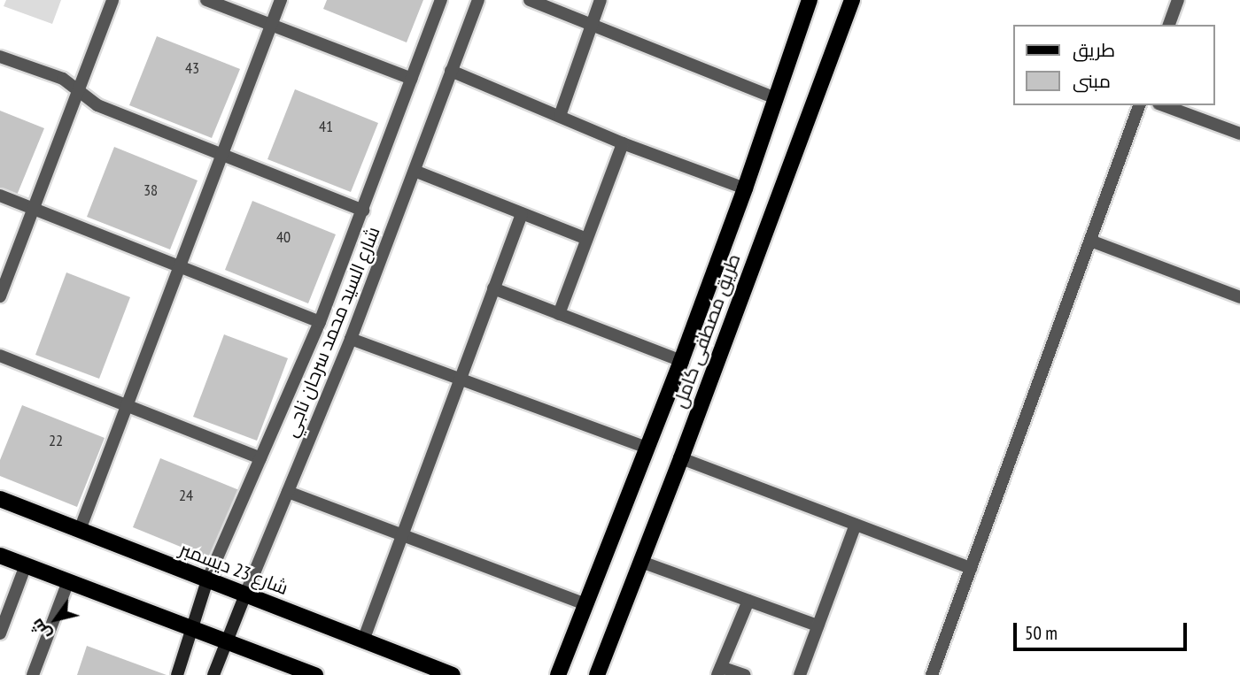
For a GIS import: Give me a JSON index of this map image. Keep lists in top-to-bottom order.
{
  "streets": {
    "main road": ["طريق مصطفى كامل", "شارع 23 ديسمبر"],
    "street": ["شارع السيد محمد سرحان ناجي"]
  },
  "crossings": [
    ["شارع السيد محمد سرحان ناجي", "شارع 23 ديسمبر"]
  ],
  "house_numbers": [
    "43",
    "41",
    "38",
    "40",
    "22",
    "24"
  ],
  "legend": ["طريق", "مبنى"],
  "scale_bar": "50 m",
  "north": "bottom left"
}
